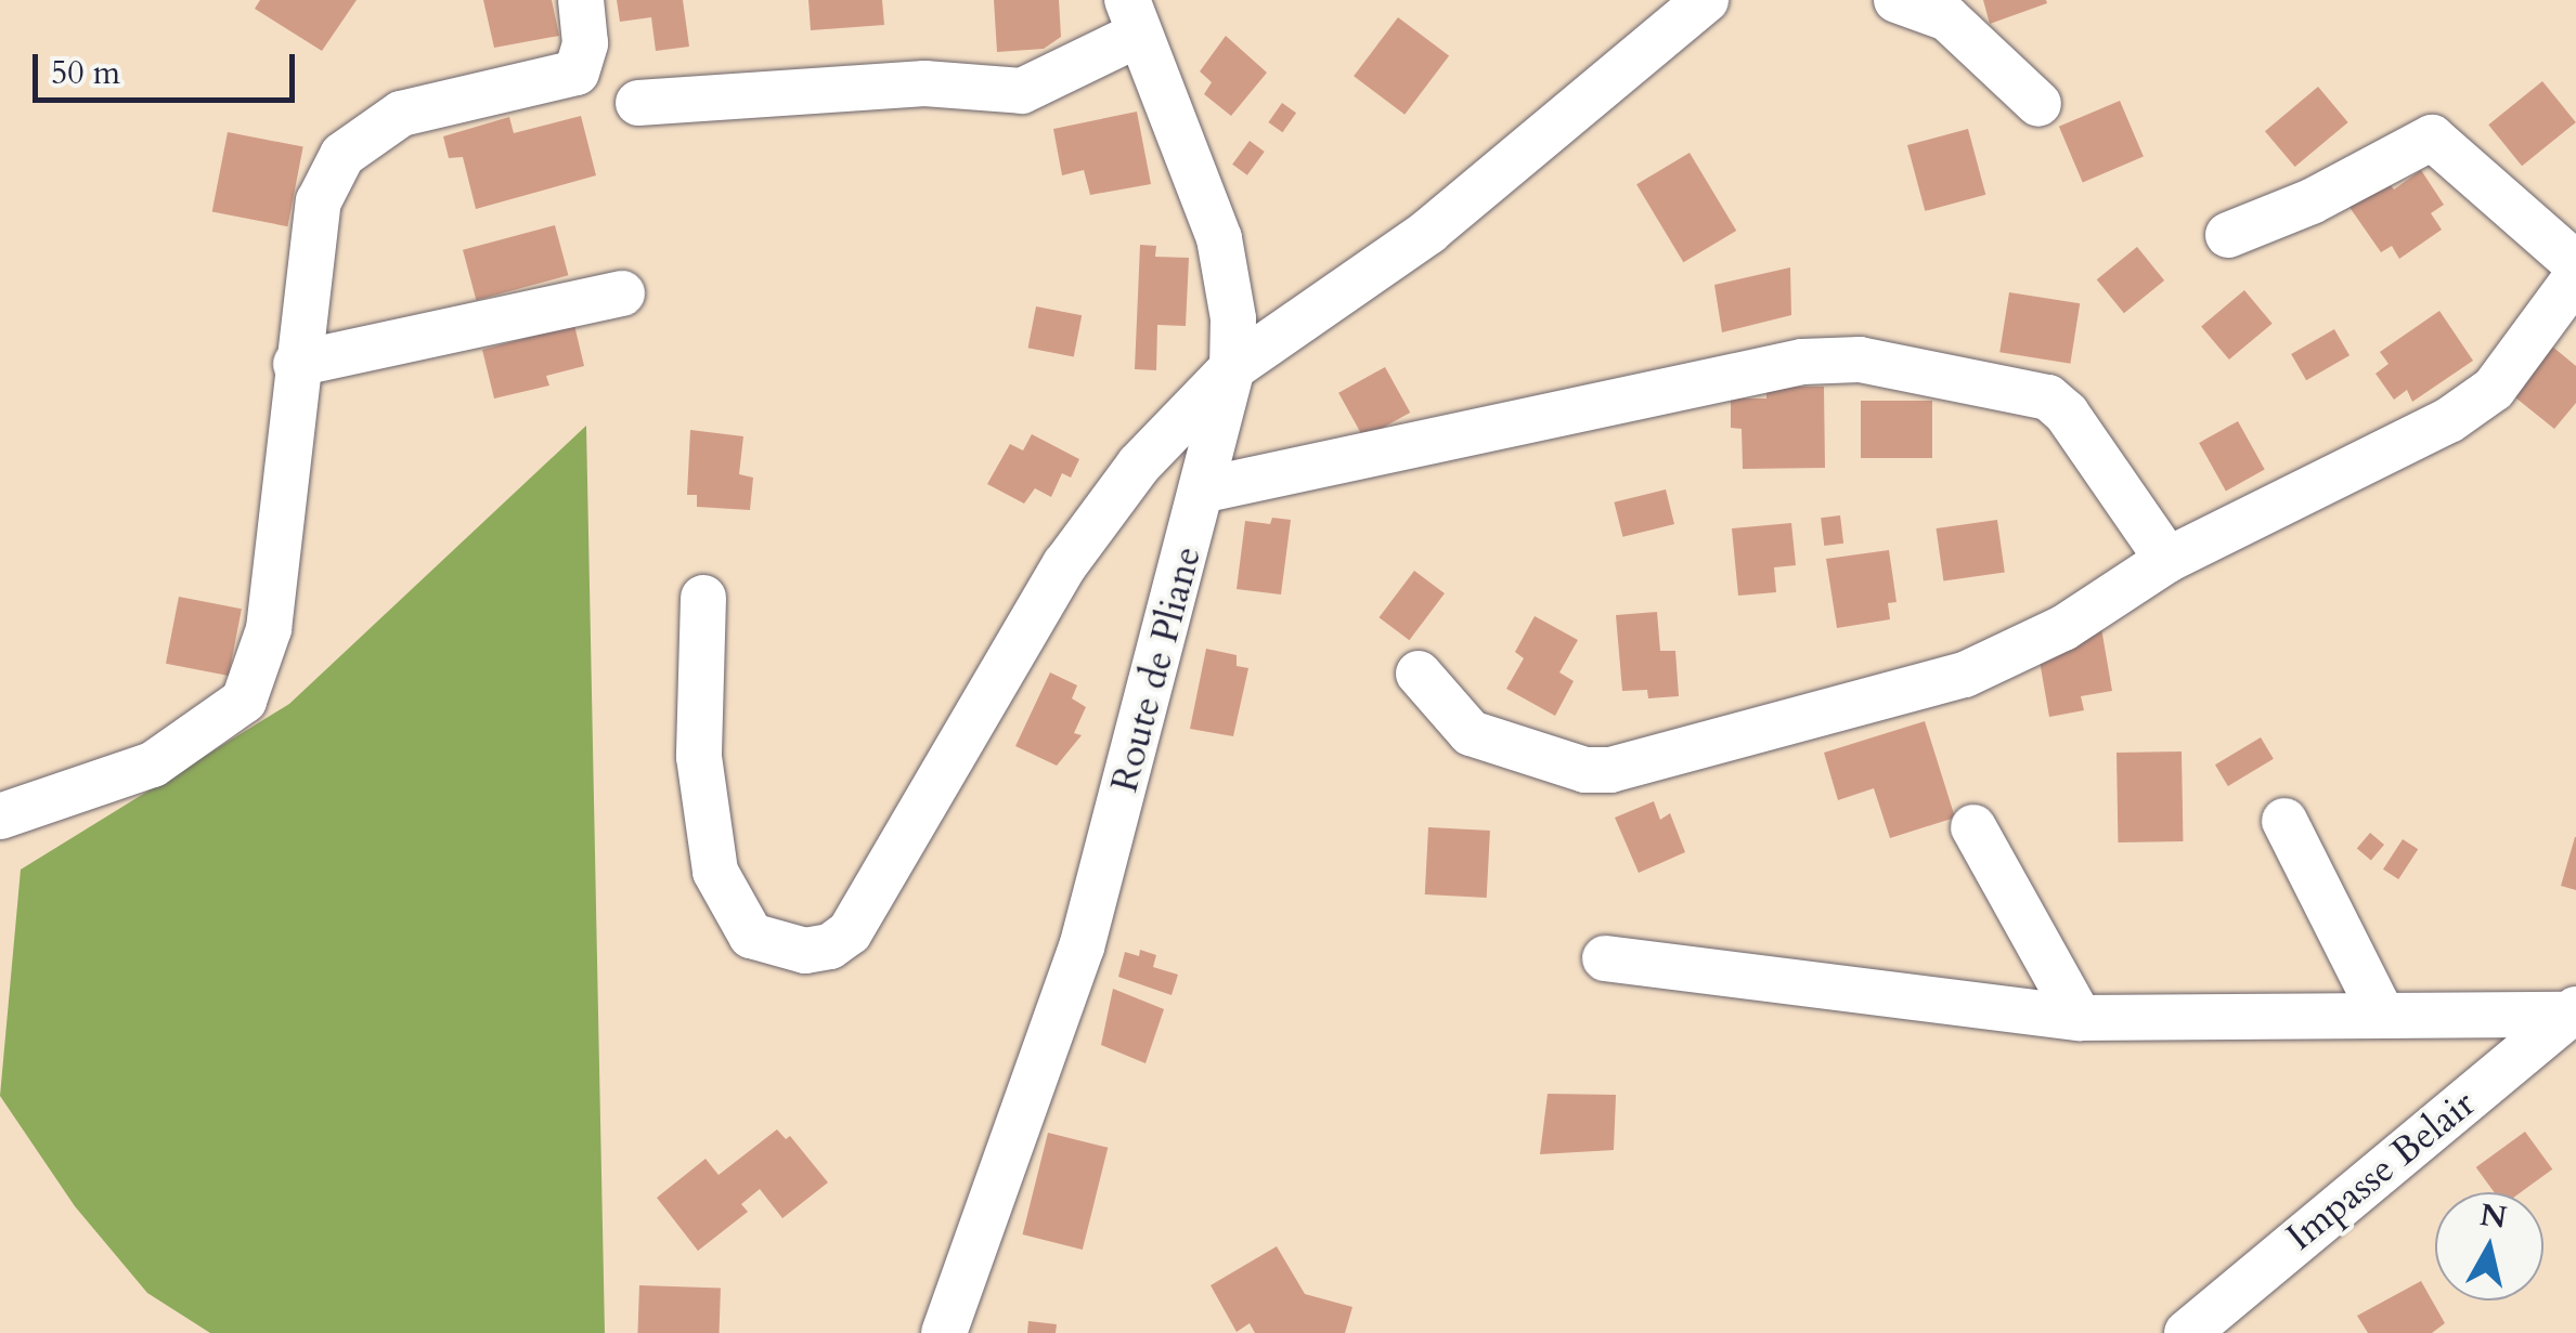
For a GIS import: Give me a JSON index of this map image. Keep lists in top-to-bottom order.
{
  "streets": {
    "street": ["Route de Pliane", "Impasse Belair"]
  },
  "scale_bar": "50 m",
  "north": "top"
}
